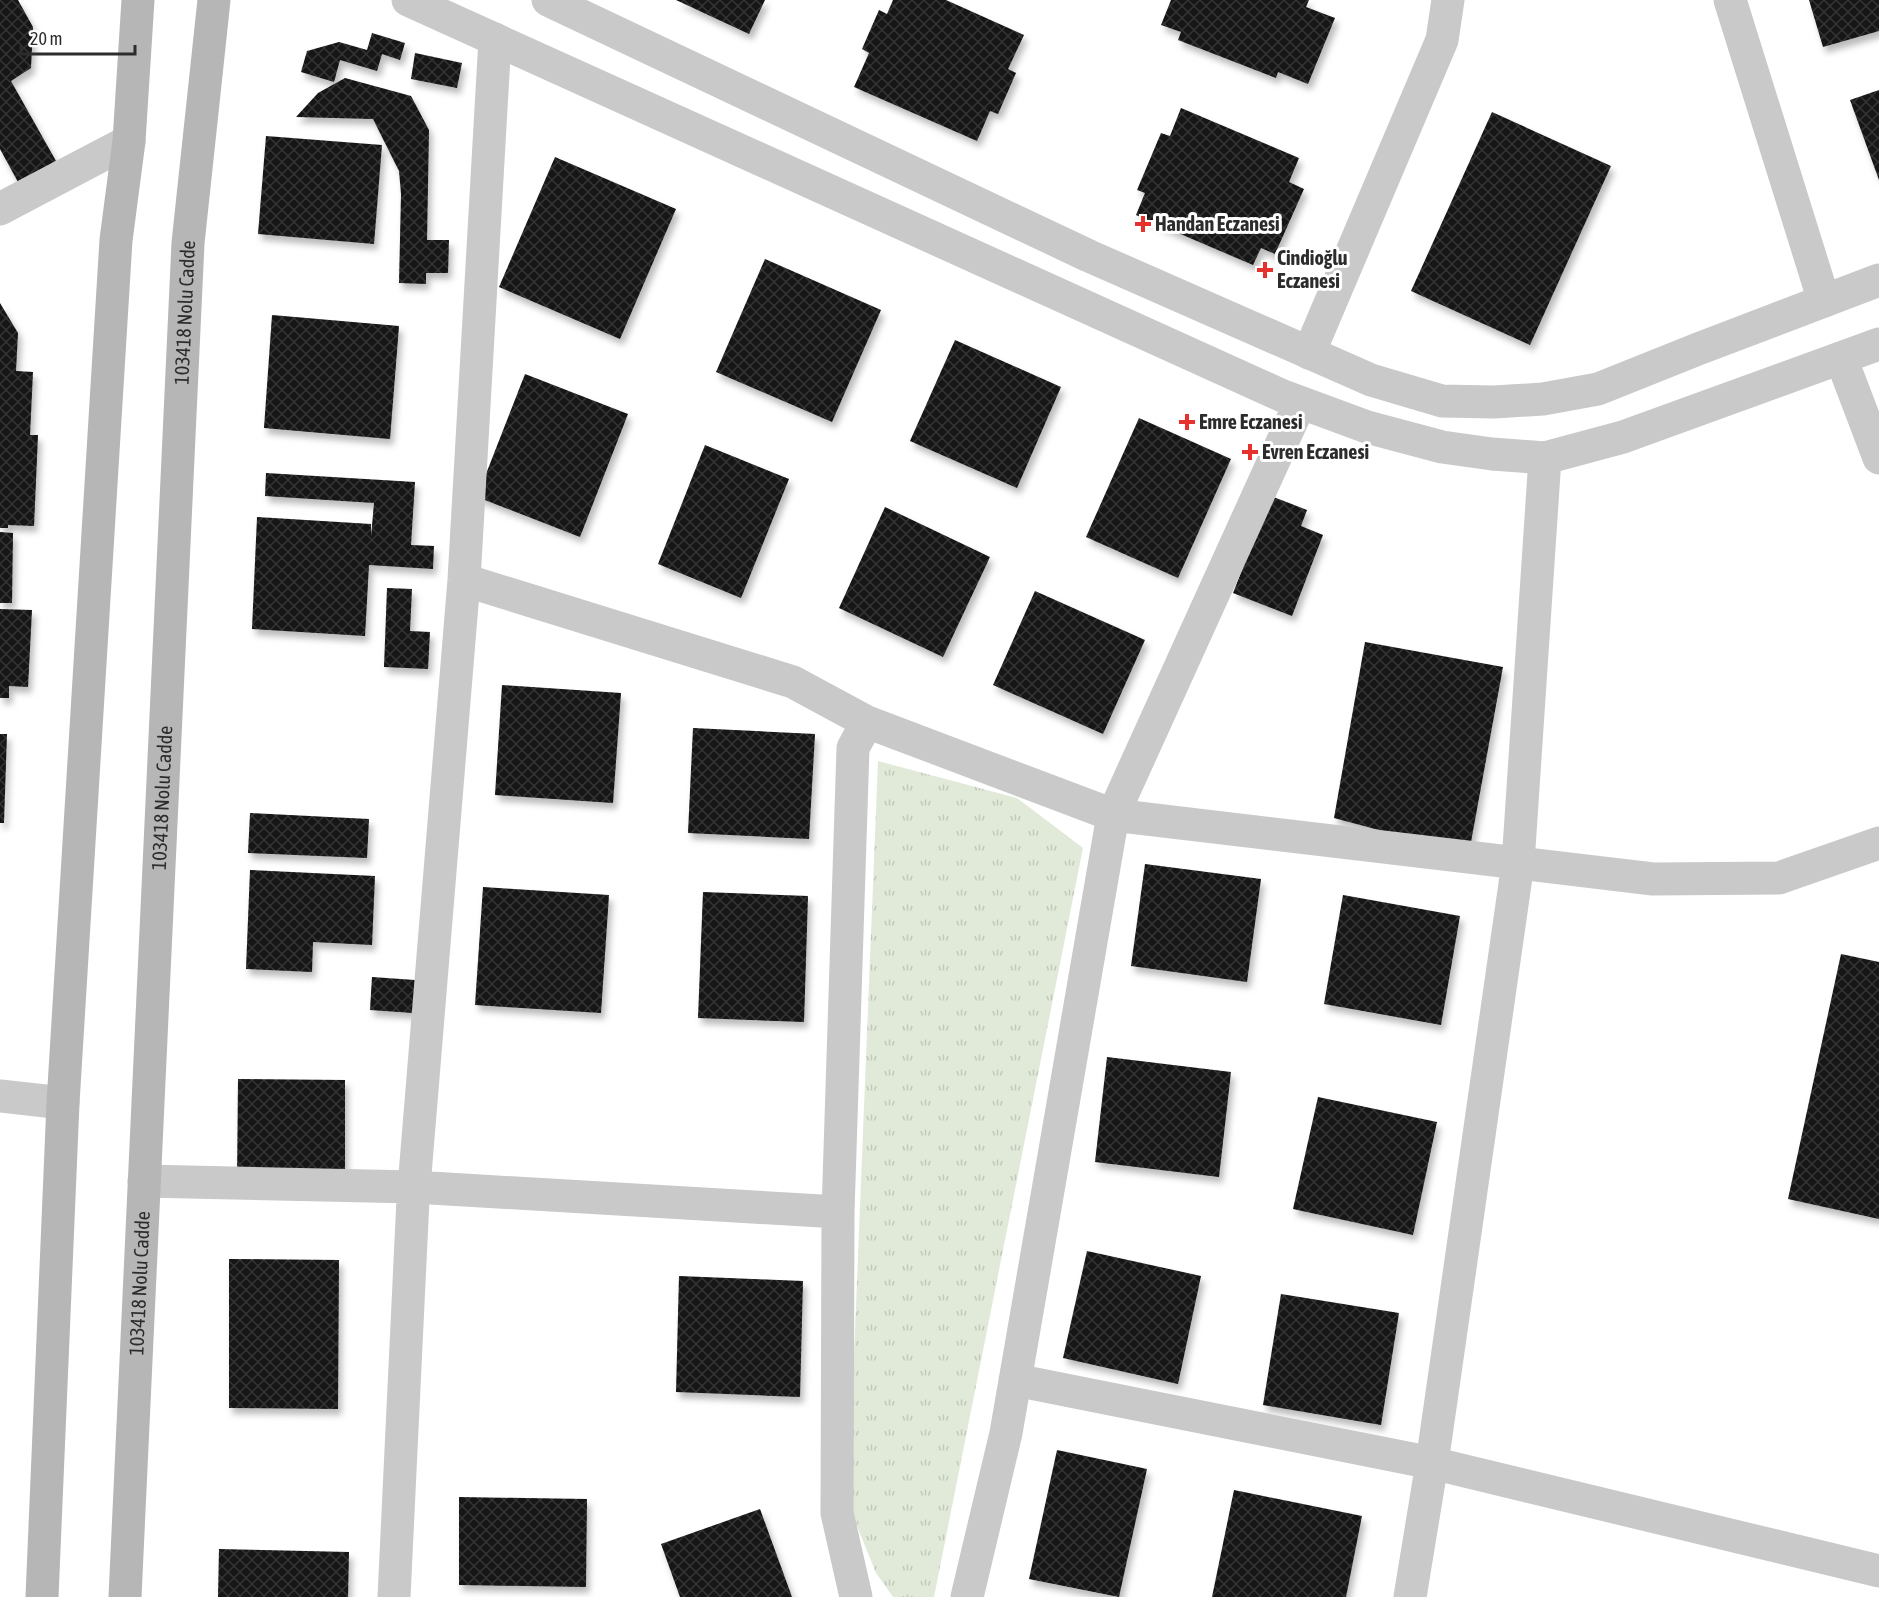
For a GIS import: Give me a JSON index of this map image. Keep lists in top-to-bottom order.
{
  "streets": {
    "main road": ["103418 Nolu Cadde"]
  },
  "places": {
    "health": [
      "Handan Eczanesi",
      "Cindioğlu Eczanesi",
      "Emre Eczanesi",
      "Evren Eczanesi"
    ]
  },
  "scale_bar": "20 m"
}
